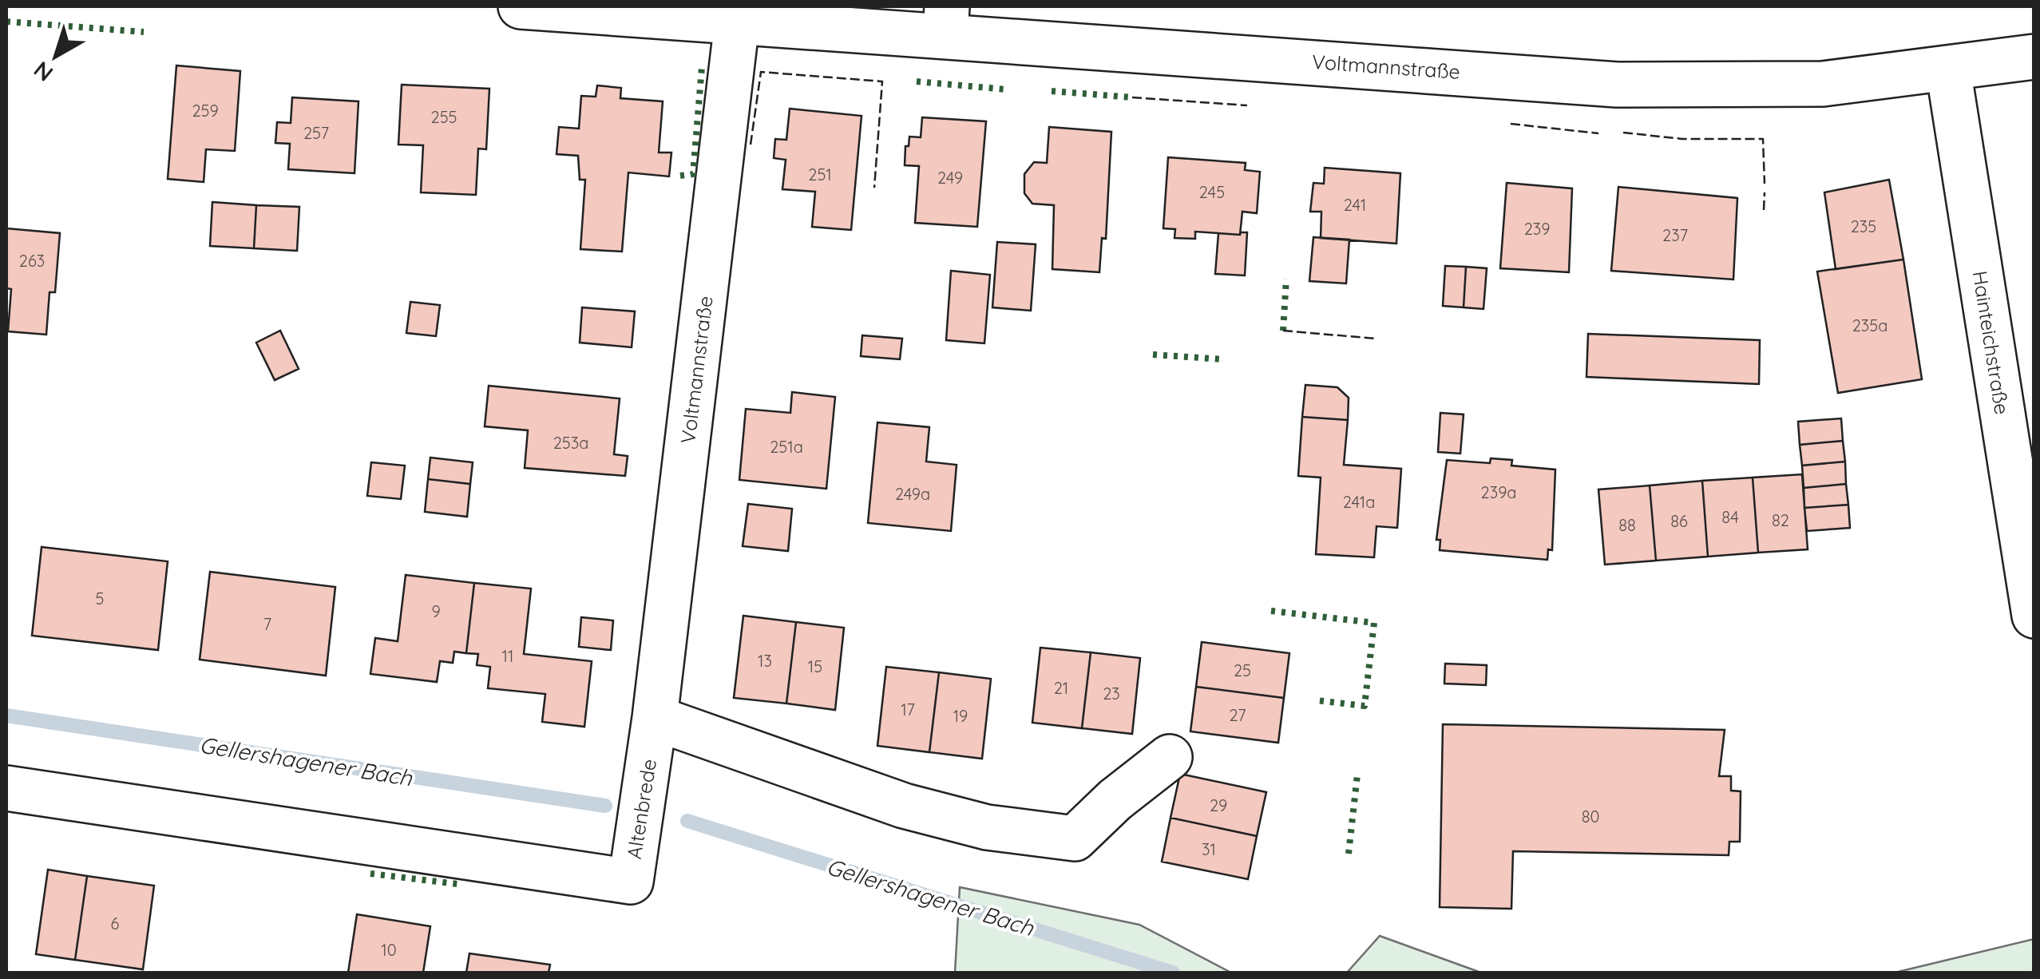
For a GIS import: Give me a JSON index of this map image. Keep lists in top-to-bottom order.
{
  "streets": {
    "street": ["Voltmannstraße", "Hainteichstraße", "Altenbrede"]
  },
  "crossings": [
    ["Voltmannstraße", "Hainteichstraße"],
    ["Voltmannstraße", "Altenbrede"]
  ],
  "water": ["Gellershagener Bach"],
  "house_numbers": [
    "259",
    "255",
    "257",
    "251",
    "249",
    "245",
    "241",
    "235",
    "239",
    "237",
    "263",
    "235a",
    "253a",
    "251a",
    "239a",
    "249a",
    "241a",
    "84",
    "82",
    "86",
    "88",
    "5",
    "9",
    "7",
    "11",
    "13",
    "15",
    "25",
    "21",
    "23",
    "17",
    "27",
    "19",
    "29",
    "80",
    "31",
    "6",
    "10"
  ],
  "north": "bottom left"
}
